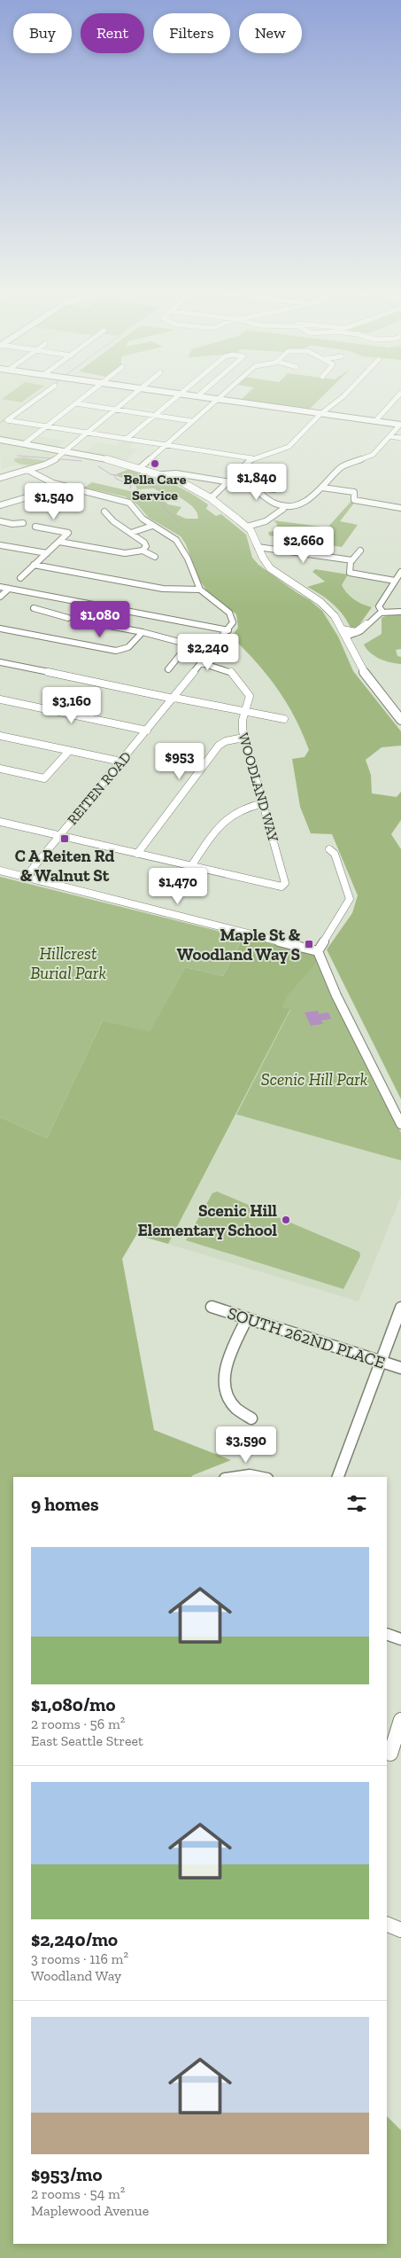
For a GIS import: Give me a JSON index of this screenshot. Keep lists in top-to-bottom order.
{
  "streets": {
    "street": ["WOODLAND WAY", "REITEN ROAD", "SOUTH 262ND PLACE"]
  },
  "crossings": [
    ["WOODLAND WAY", "REITEN ROAD"]
  ],
  "parks": ["Hillcrest Burial Park", "Scenic Hill Park"],
  "places": {
    "other": ["Bella Care Service", "Scenic Hill Elementary School"],
    "transit": ["C A Reiten Rd & Walnut St", "Maple St & Woodland Way S"]
  },
  "page": {
    "chip": [
      "Buy",
      "Rent",
      "Filters",
      "New"
    ],
    "price": [
      "$1,840",
      "$1,540",
      "$2,660",
      "$1,080",
      "$2,240",
      "$3,160",
      "$953",
      "$1,470",
      "$3,590"
    ],
    "heading": "9 homes",
    "list": [
      {
        "name": "$1,080/mo",
        "note": "2 rooms · 56 m² · East Seattle Street"
      },
      {
        "name": "$2,240/mo",
        "note": "3 rooms · 116 m² · Woodland Way"
      },
      {
        "name": "$953/mo",
        "note": "2 rooms · 54 m² · Maplewood Avenue"
      }
    ]
  }
}
